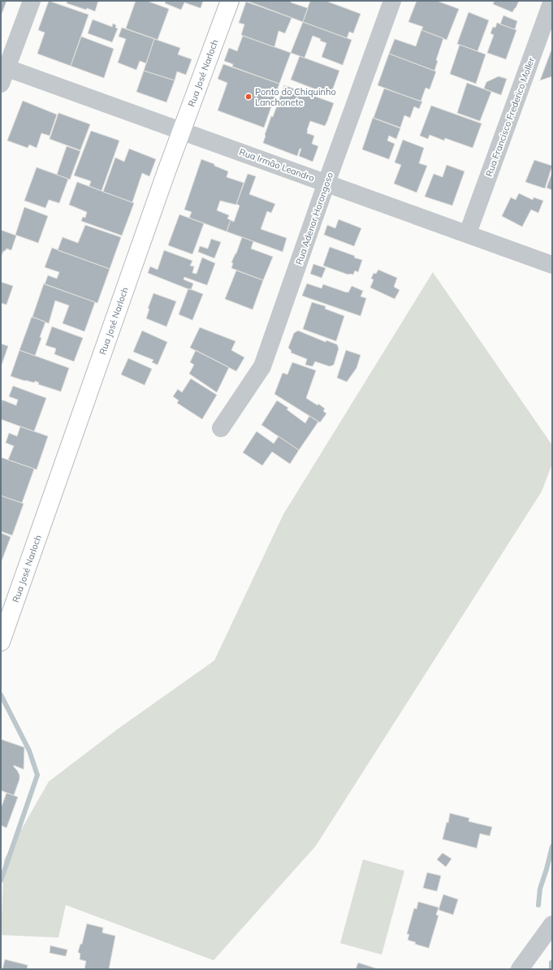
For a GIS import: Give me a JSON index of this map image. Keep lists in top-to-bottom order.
{
  "streets": {
    "main road": ["Rua José Narloch"],
    "street": ["Rua Francisco Frederico Moller", "Rua Irmão Leandro", "Rua Adenor Horongoso"]
  },
  "crossings": [
    ["Rua José Narloch", "Rua Irmão Leandro"],
    ["Rua Francisco Frederico Moller", "Rua Irmão Leandro"],
    ["Rua Irmão Leandro", "Rua Adenor Horongoso"]
  ],
  "places": ["Ponto do Chiquinho Lanchonete"]
}
